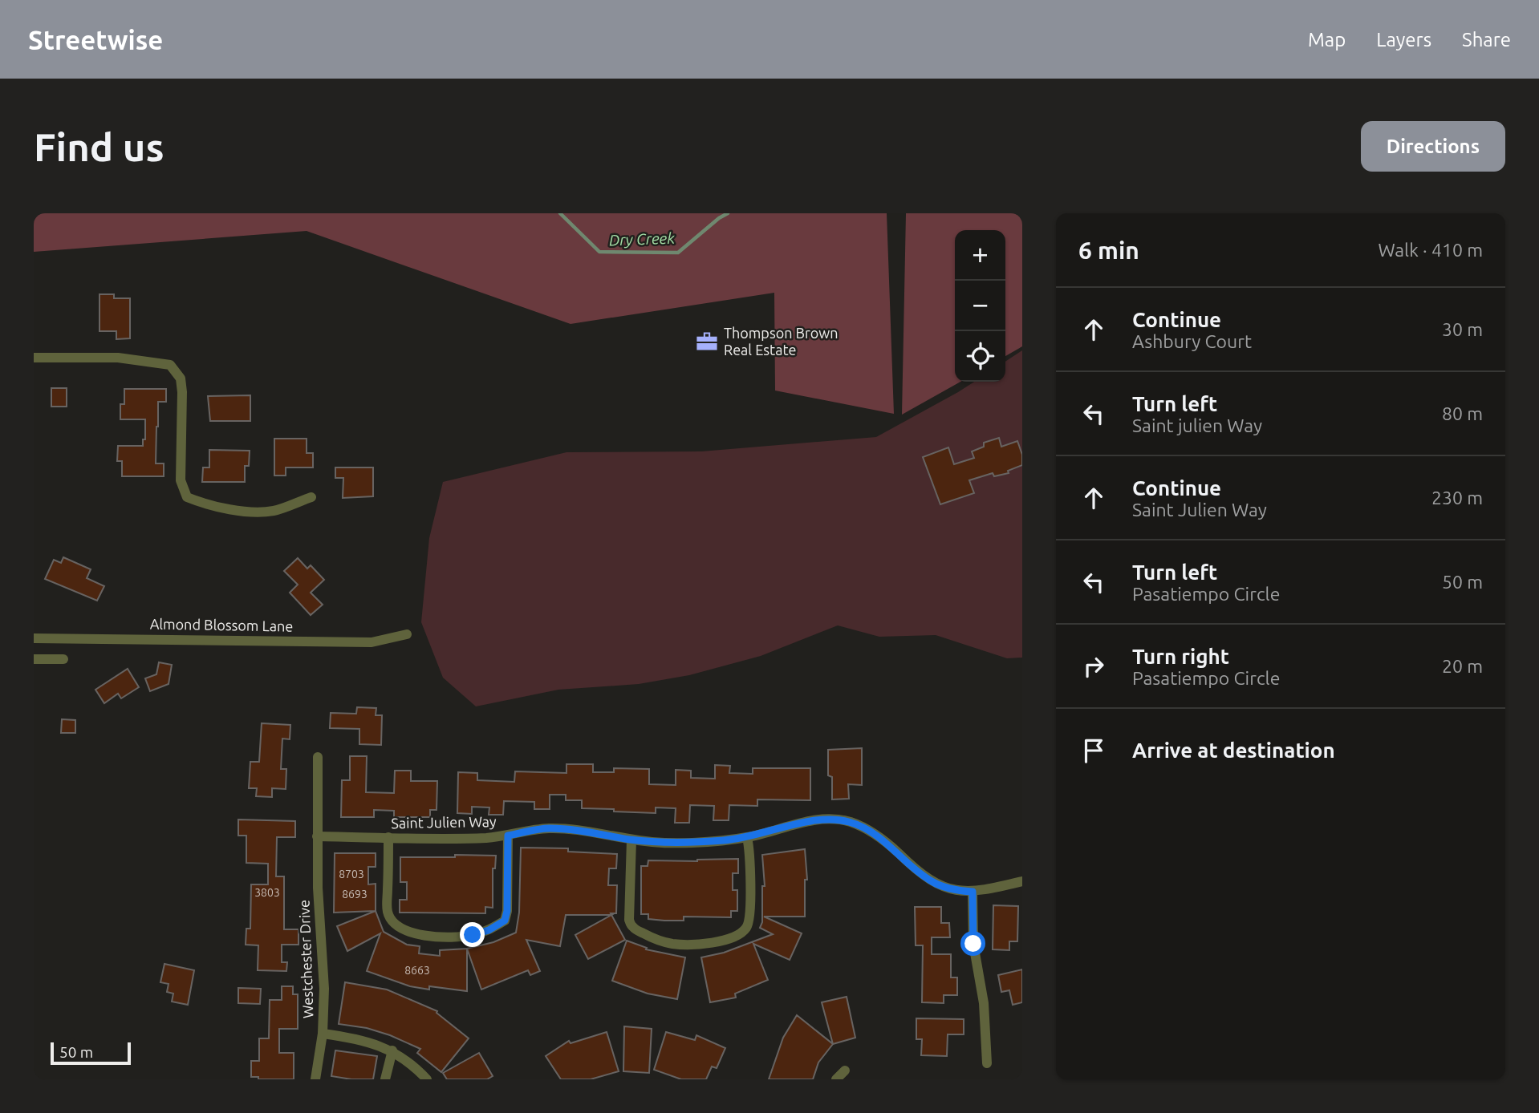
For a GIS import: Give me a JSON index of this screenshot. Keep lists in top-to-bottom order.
{
  "streets": {
    "street": ["Almond Blossom Lane", "Saint Julien Way", "Westchester Drive"]
  },
  "crossings": [
    ["Saint Julien Way", "Westchester Drive"]
  ],
  "water": ["Dry Creek"],
  "places": {
    "office": ["Thompson Brown Real Estate"]
  },
  "house_numbers": [
    "8703",
    "3803",
    "8693",
    "8663"
  ],
  "scale_bar": "50 m",
  "page": {
    "header": "Streetwise",
    "nav": ["Map", "Layers", "Share"],
    "buttons": "Directions",
    "title": "Find us",
    "heading": ["6 min", "Walk · 410 m"],
    "map_buttons": ["+", "−"],
    "list": [
      ["Continue", "Ashbury Court", "30 m"],
      ["Turn left", "Saint julien Way", "80 m"],
      ["Continue", "Saint Julien Way", "230 m"],
      ["Turn left", "Pasatiempo Circle", "50 m"],
      ["Turn right", "Pasatiempo Circle", "20 m"],
      "Arrive at destination"
    ],
    "scale": "50 m"
  }
}
